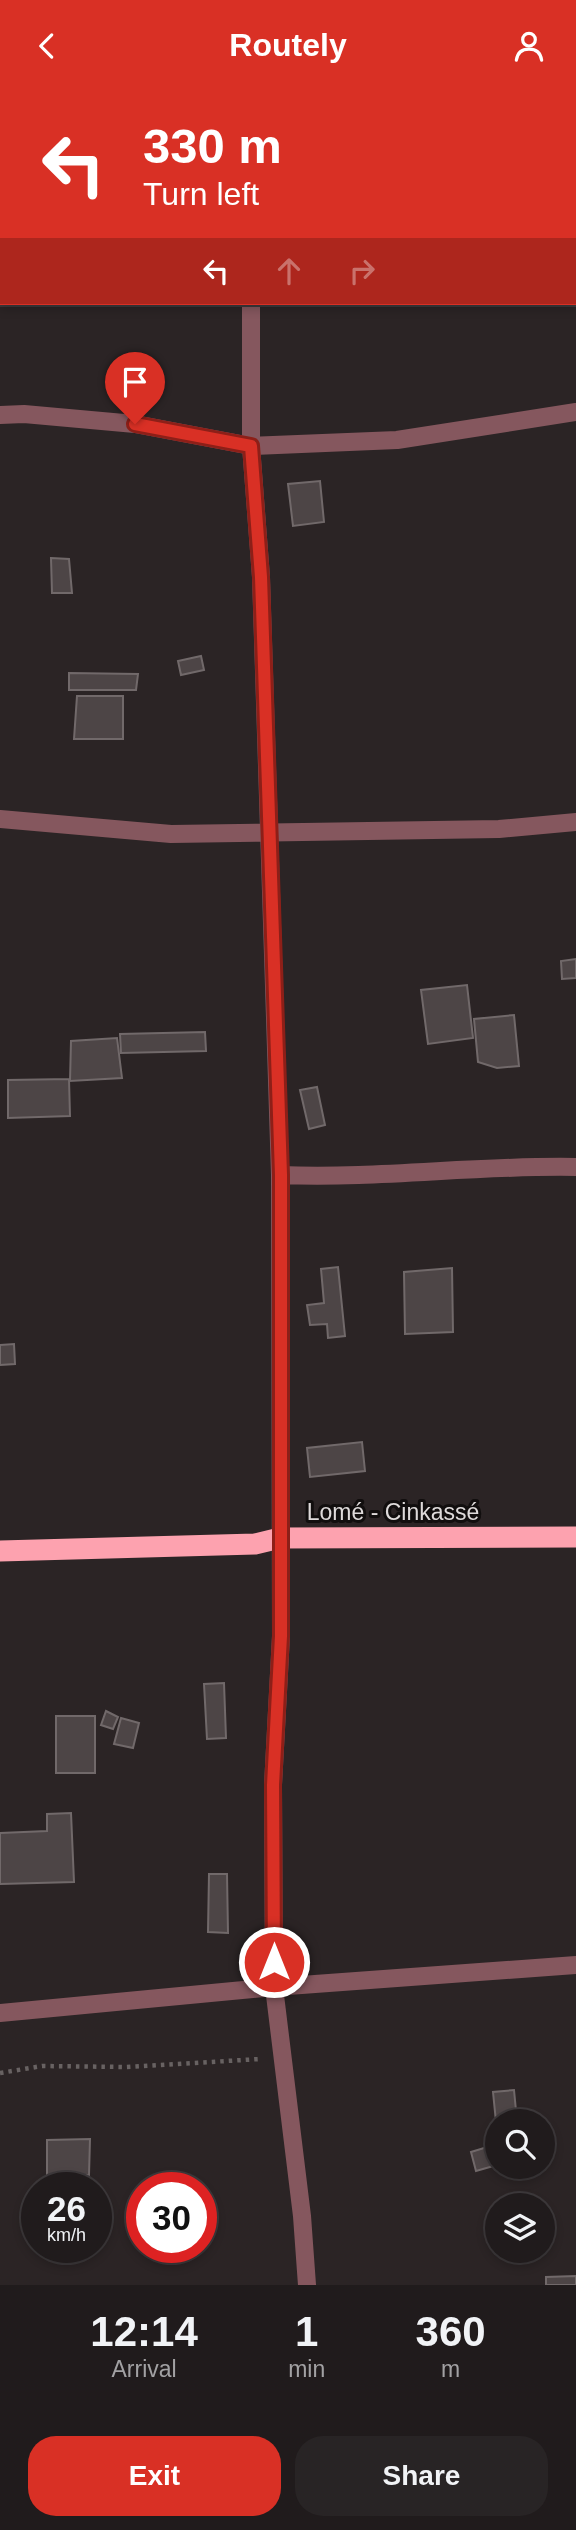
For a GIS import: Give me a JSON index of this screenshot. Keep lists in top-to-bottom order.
{
  "streets": {
    "highway": ["Lomé - Cinkassé"]
  },
  "page": {
    "header": "Routely",
    "turn": ["330 m", "Turn left"],
    "speed": "26 km/h",
    "limit": "30",
    "eta": [
      "12:14",
      "Arrival",
      "1",
      "min",
      "360",
      "m"
    ],
    "buttons": ["Exit", "Share"]
  }
}
